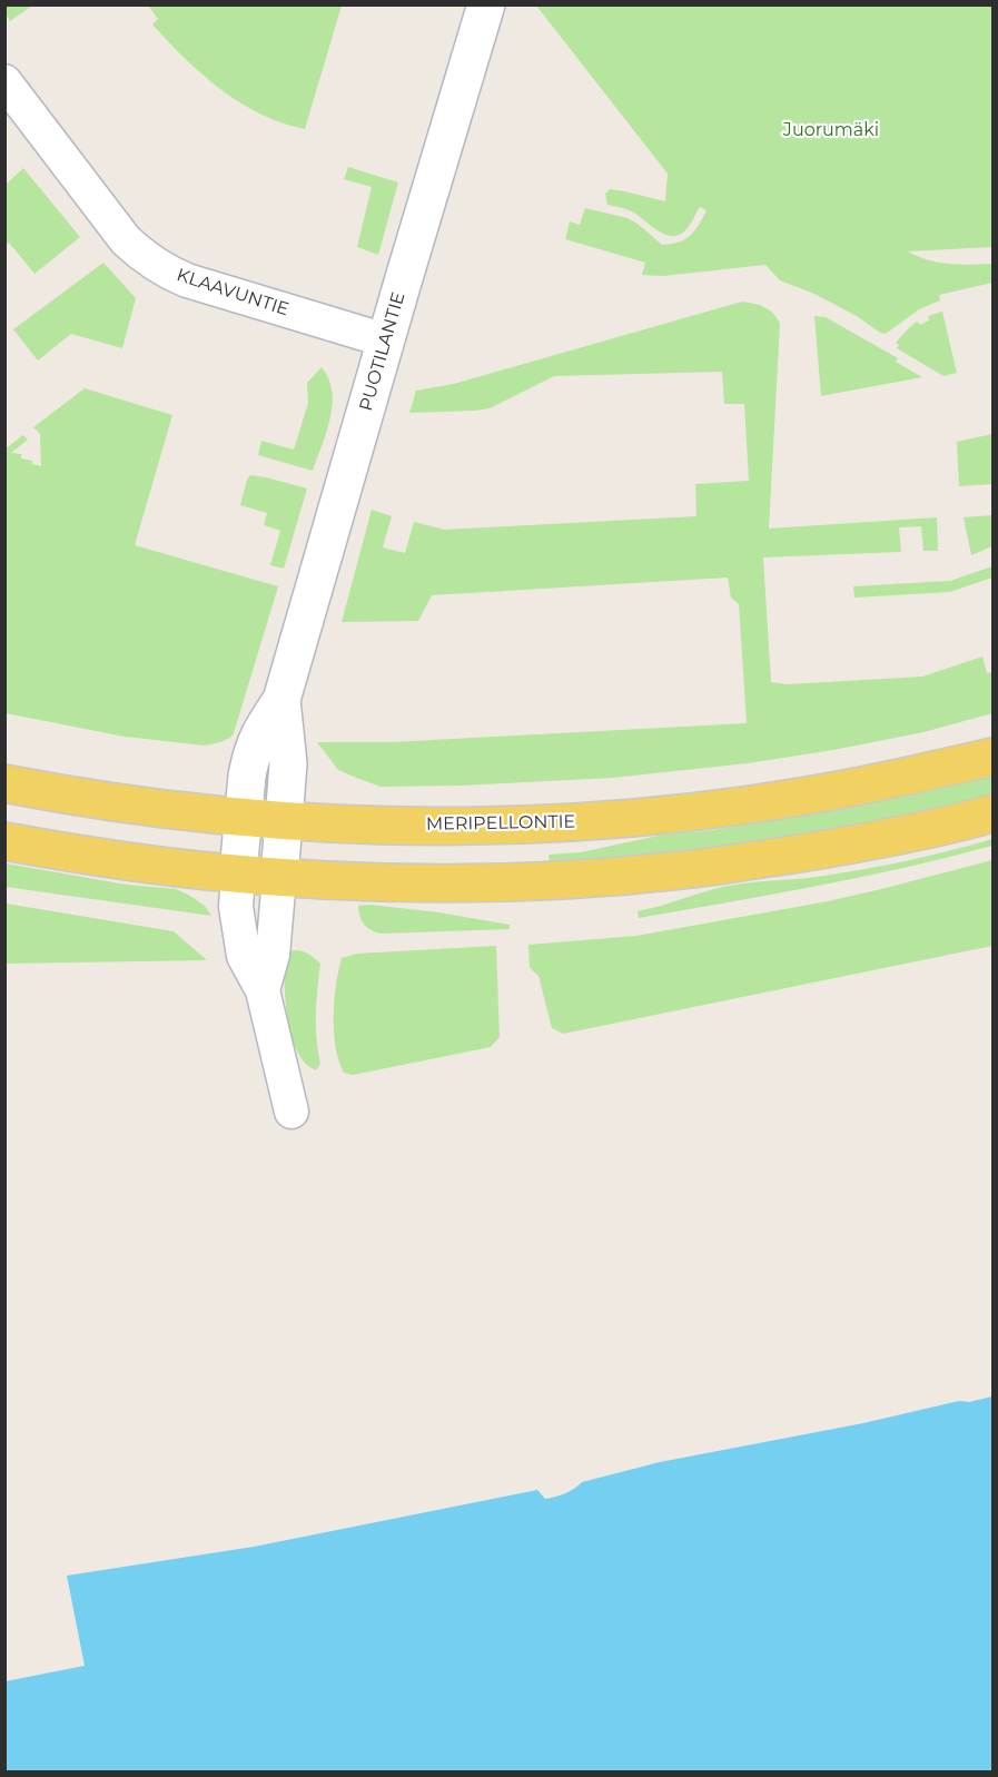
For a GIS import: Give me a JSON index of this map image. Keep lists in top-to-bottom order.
{
  "streets": {
    "main road": ["MERIPELLONTIE"],
    "street": ["KLAAVUNTIE", "PUOTILANTIE"]
  },
  "crossings": [
    ["KLAAVUNTIE", "PUOTILANTIE"],
    ["PUOTILANTIE", "MERIPELLONTIE"]
  ],
  "parks": ["Juorumäki"]
}
